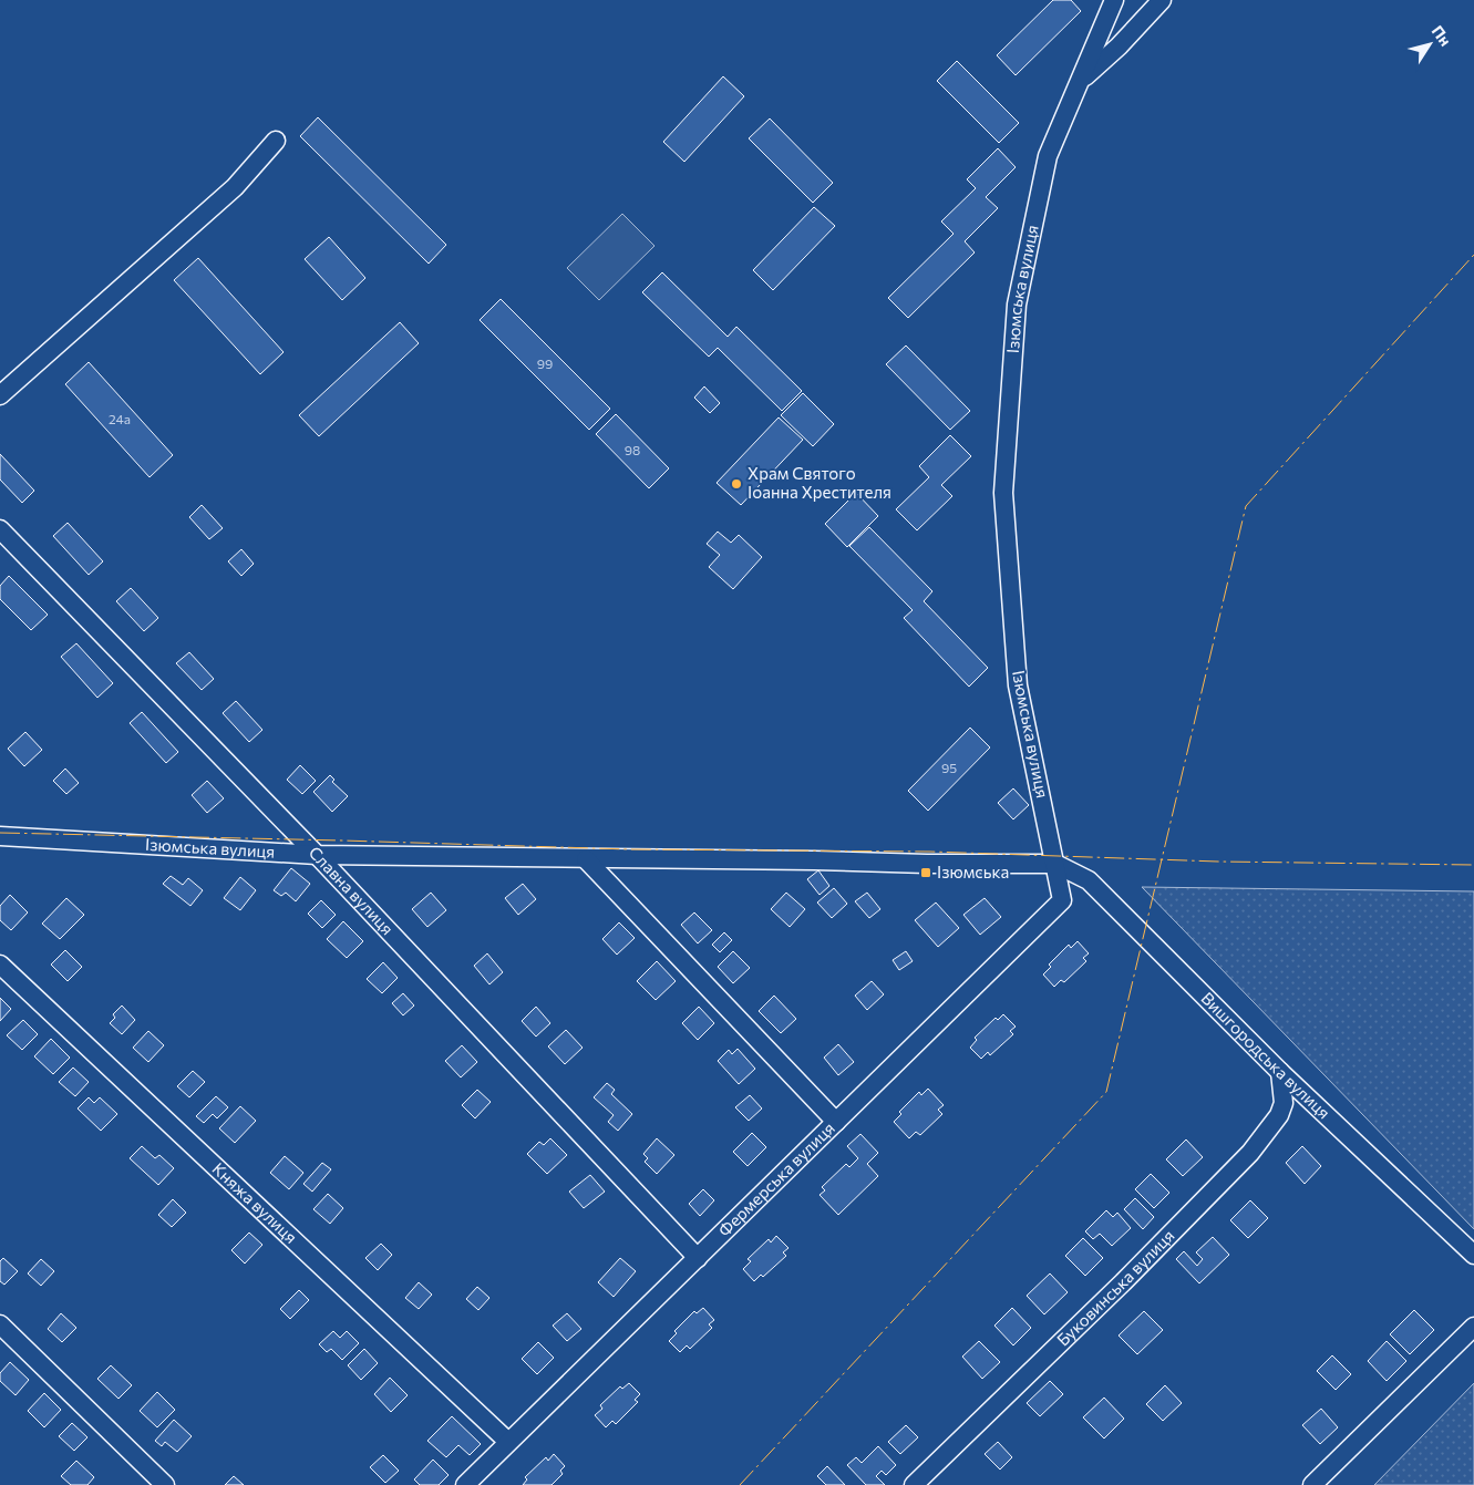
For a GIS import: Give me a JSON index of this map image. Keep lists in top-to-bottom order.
{
  "streets": {
    "street": [
      "Ізюмська вулиця",
      "Славна вулиця",
      "Вишгородська вулиця",
      "Фермерська вулиця",
      "Княжа вулиця",
      "Буковинська вулиця"
    ]
  },
  "crossings": [
    ["Ізюмська вулиця", "Славна вулиця"],
    ["Ізюмська вулиця", "Вишгородська вулиця"],
    ["Ізюмська вулиця", "Фермерська вулиця"],
    ["Славна вулиця", "Фермерська вулиця"],
    ["Вишгородська вулиця", "Фермерська вулиця"],
    ["Вишгородська вулиця", "Буковинська вулиця"],
    ["Фермерська вулиця", "Княжа вулиця"]
  ],
  "places": {
    "other": ["Храм Святого Іоанна Хрестителя"],
    "transit": ["Ізюмська"]
  },
  "house_numbers": [
    "99",
    "24а",
    "98",
    "95"
  ],
  "north": "top right"
}
